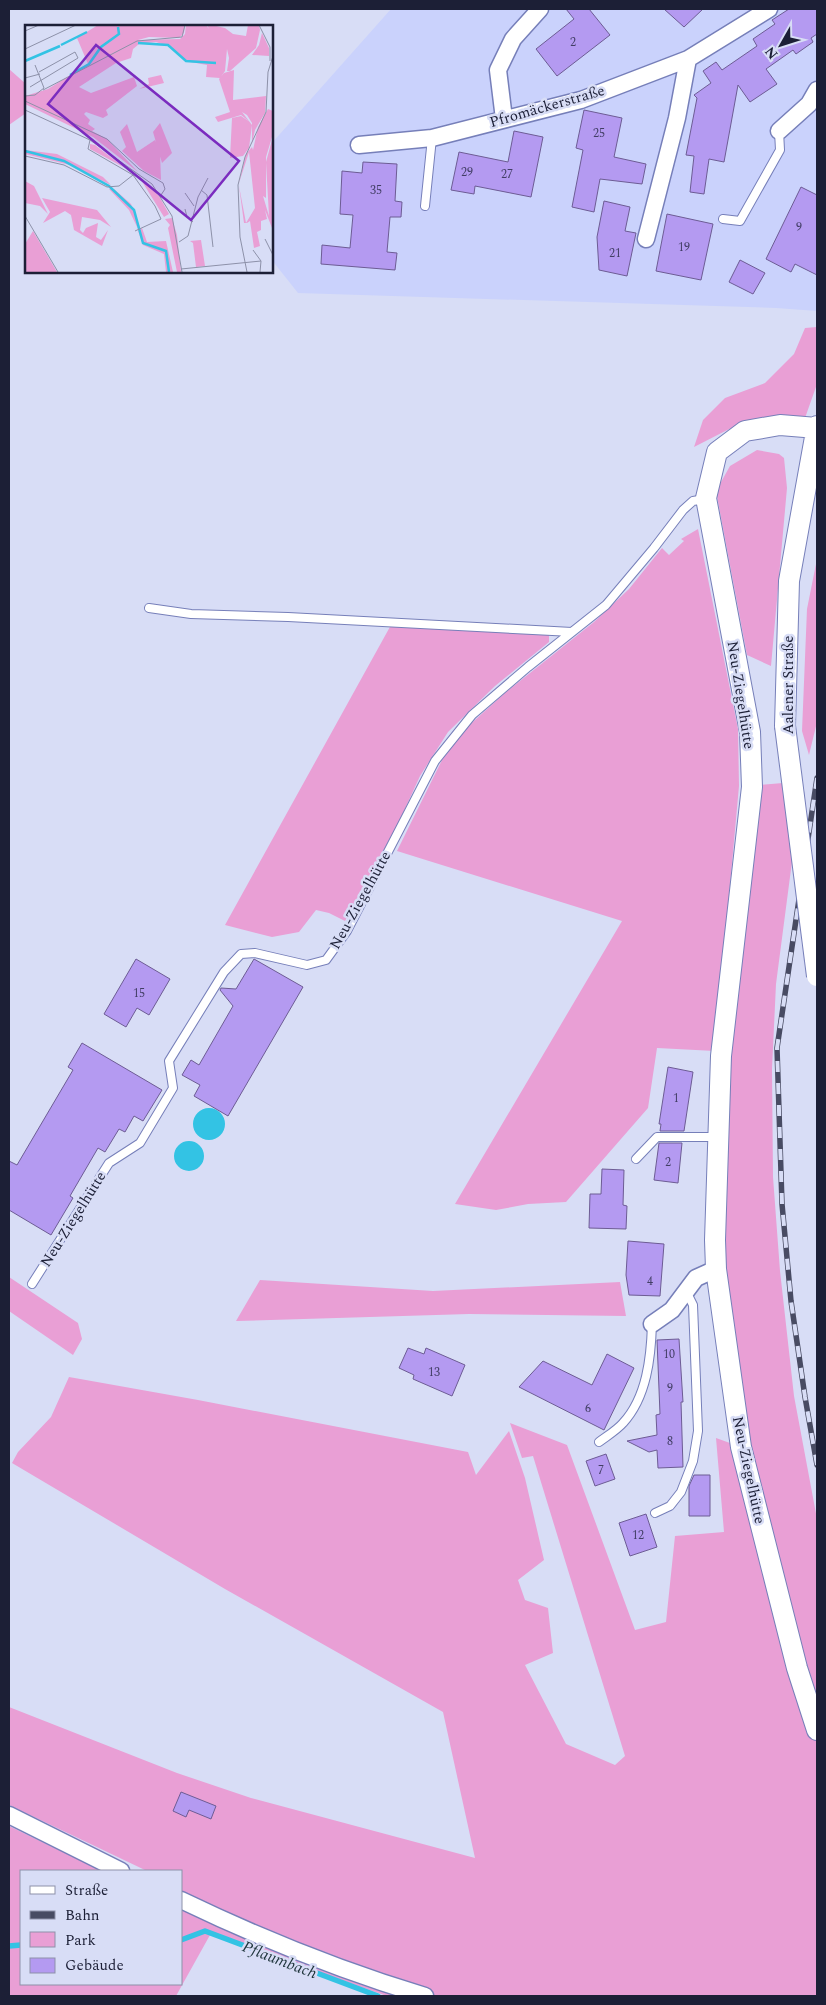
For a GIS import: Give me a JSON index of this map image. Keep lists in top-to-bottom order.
{
  "streets": {
    "street": ["Pfromäckerstraße", "Aalener Straße", "Neu-Ziegelhütte"]
  },
  "crossings": [
    ["Aalener Straße", "Neu-Ziegelhütte"]
  ],
  "water": ["Pflaumbach"],
  "house_numbers": [
    "2",
    "25",
    "29",
    "27",
    "35",
    "9",
    "19",
    "21",
    "15",
    "1",
    "2",
    "4",
    "10",
    "13",
    "9",
    "6",
    "8",
    "7",
    "12"
  ],
  "legend": [
    "Straße",
    "Bahn",
    "Park",
    "Gebäude"
  ],
  "north": "bottom left"
}
